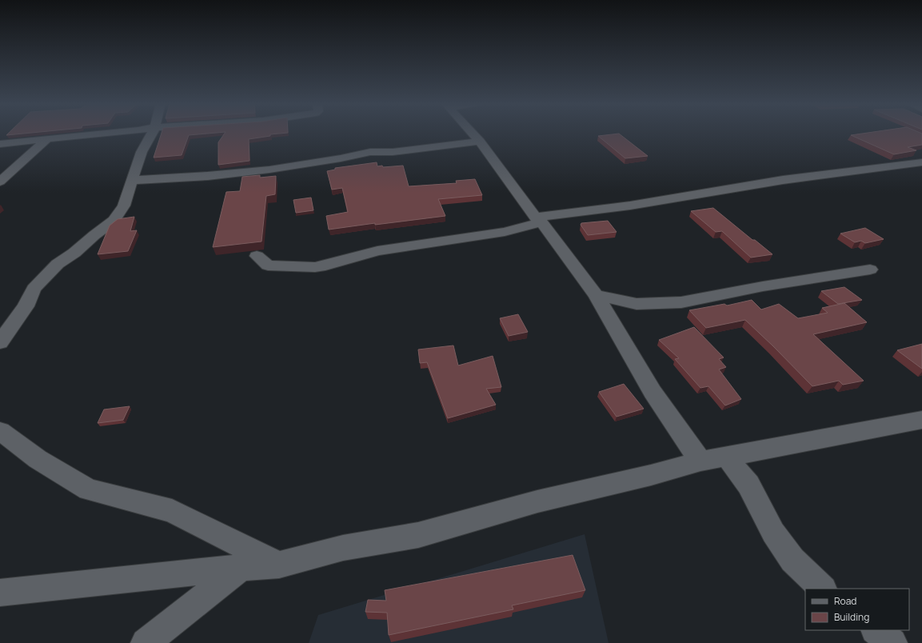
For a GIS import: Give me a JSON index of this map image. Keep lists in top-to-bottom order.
{
  "legend": ["Road", "Building"]
}
